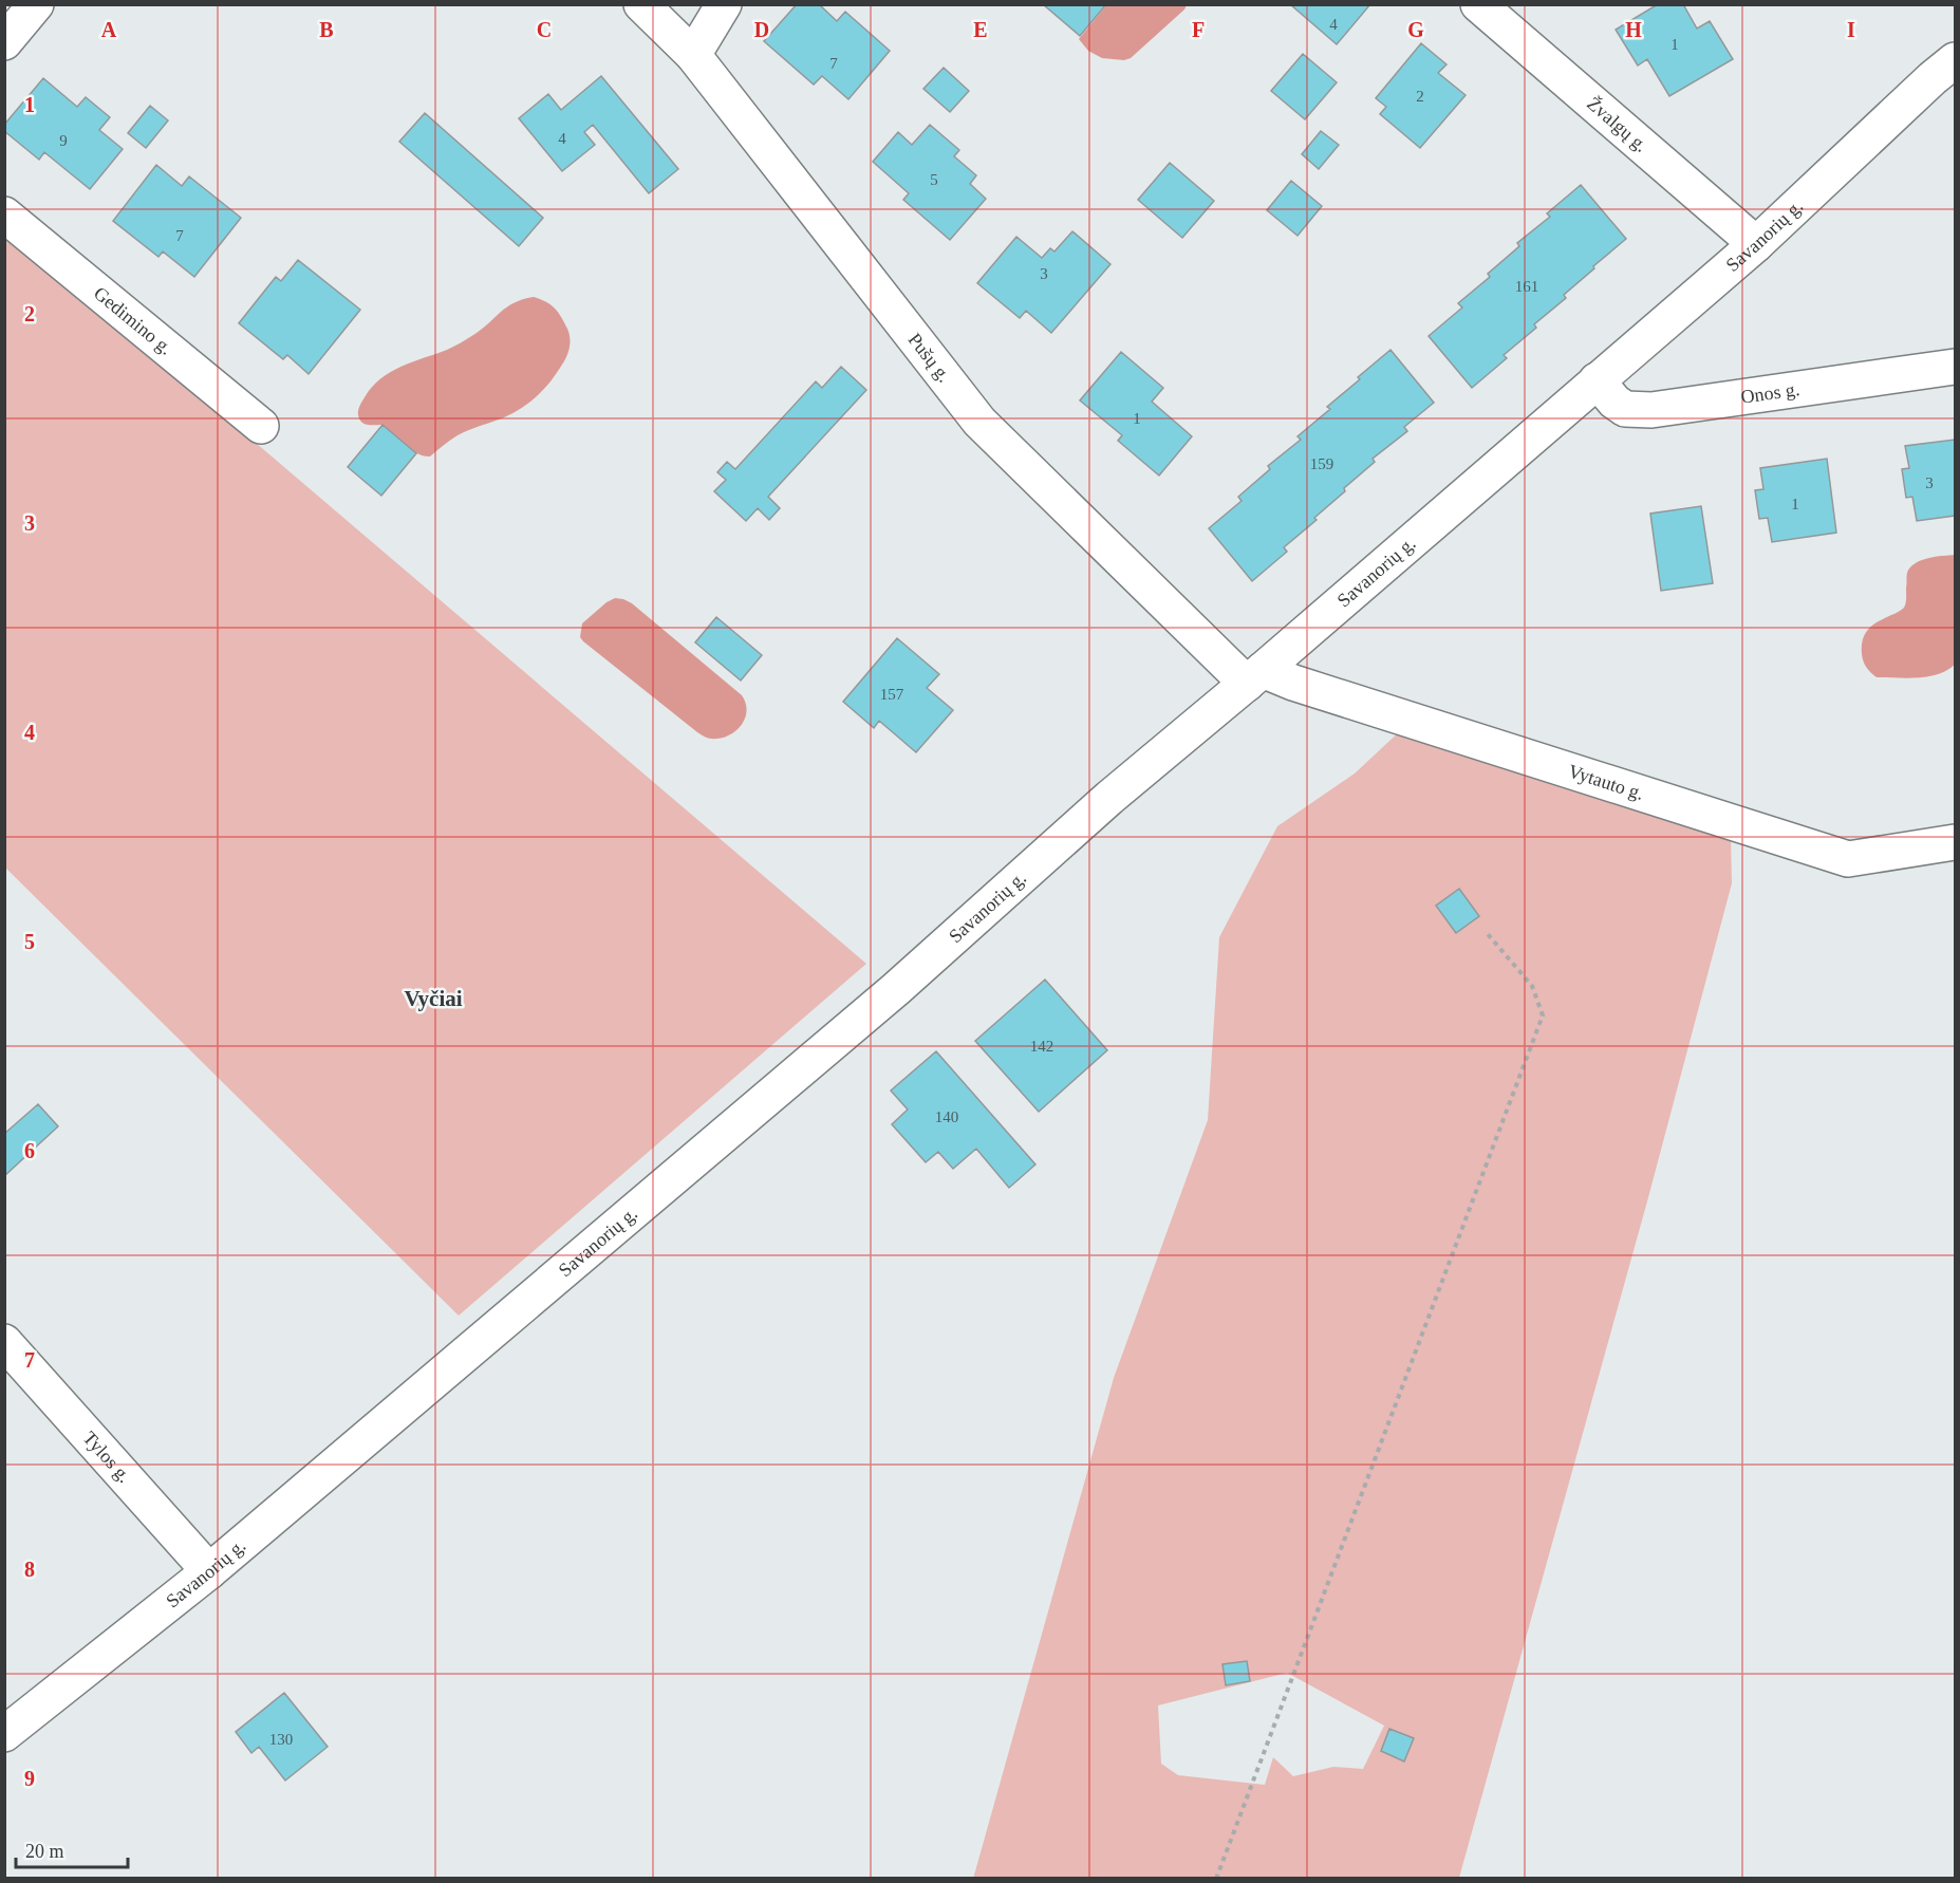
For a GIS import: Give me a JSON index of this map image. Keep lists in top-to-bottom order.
{
  "streets": {
    "street": [
      "Žvalgų g.",
      "Savanorių g.",
      "Gedimino g.",
      "Pušų g.",
      "Onos g.",
      "Vytauto g.",
      "Tylos g."
    ]
  },
  "crossings": [
    ["Žvalgų g.", "Savanorių g."],
    ["Savanorių g.", "Pušų g."],
    ["Savanorių g.", "Onos g."],
    ["Savanorių g.", "Vytauto g."],
    ["Savanorių g.", "Tylos g."],
    ["Pušų g.", "Vytauto g."]
  ],
  "districts": ["Vyčiai"],
  "house_numbers": [
    "4",
    "1",
    "7",
    "2",
    "4",
    "9",
    "5",
    "7",
    "3",
    "161",
    "1",
    "159",
    "3",
    "1",
    "157",
    "142",
    "140",
    "130"
  ],
  "scale_bar": "20 m",
  "grid": {
    "columns": [
      "A",
      "B",
      "C",
      "D",
      "E",
      "F",
      "G",
      "H",
      "I"
    ],
    "rows": [
      "1",
      "2",
      "3",
      "4",
      "5",
      "6",
      "7",
      "8",
      "9"
    ]
  }
}
